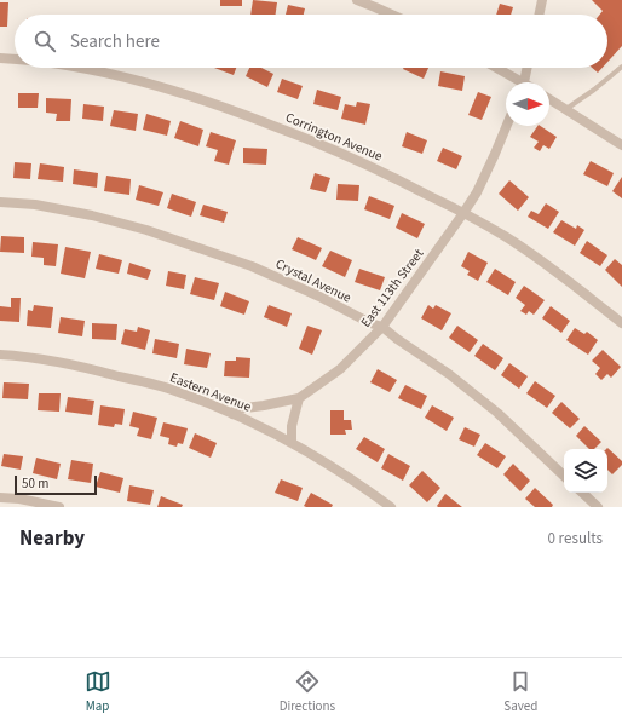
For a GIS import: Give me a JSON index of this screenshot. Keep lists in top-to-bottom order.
{
  "streets": {
    "street": [
      "Corrington Avenue",
      "Crystal Avenue",
      "East 113th Street",
      "Eastern Avenue"
    ]
  },
  "crossings": [
    ["Corrington Avenue", "East 113th Street"],
    ["Crystal Avenue", "East 113th Street"],
    ["East 113th Street", "Eastern Avenue"]
  ],
  "scale_bar": "50 m",
  "north": "right",
  "page": {
    "search": "Search here",
    "scale": "50 m",
    "heading": ["Nearby", "0 results"],
    "nav": ["Map", "Directions", "Saved"]
  }
}
